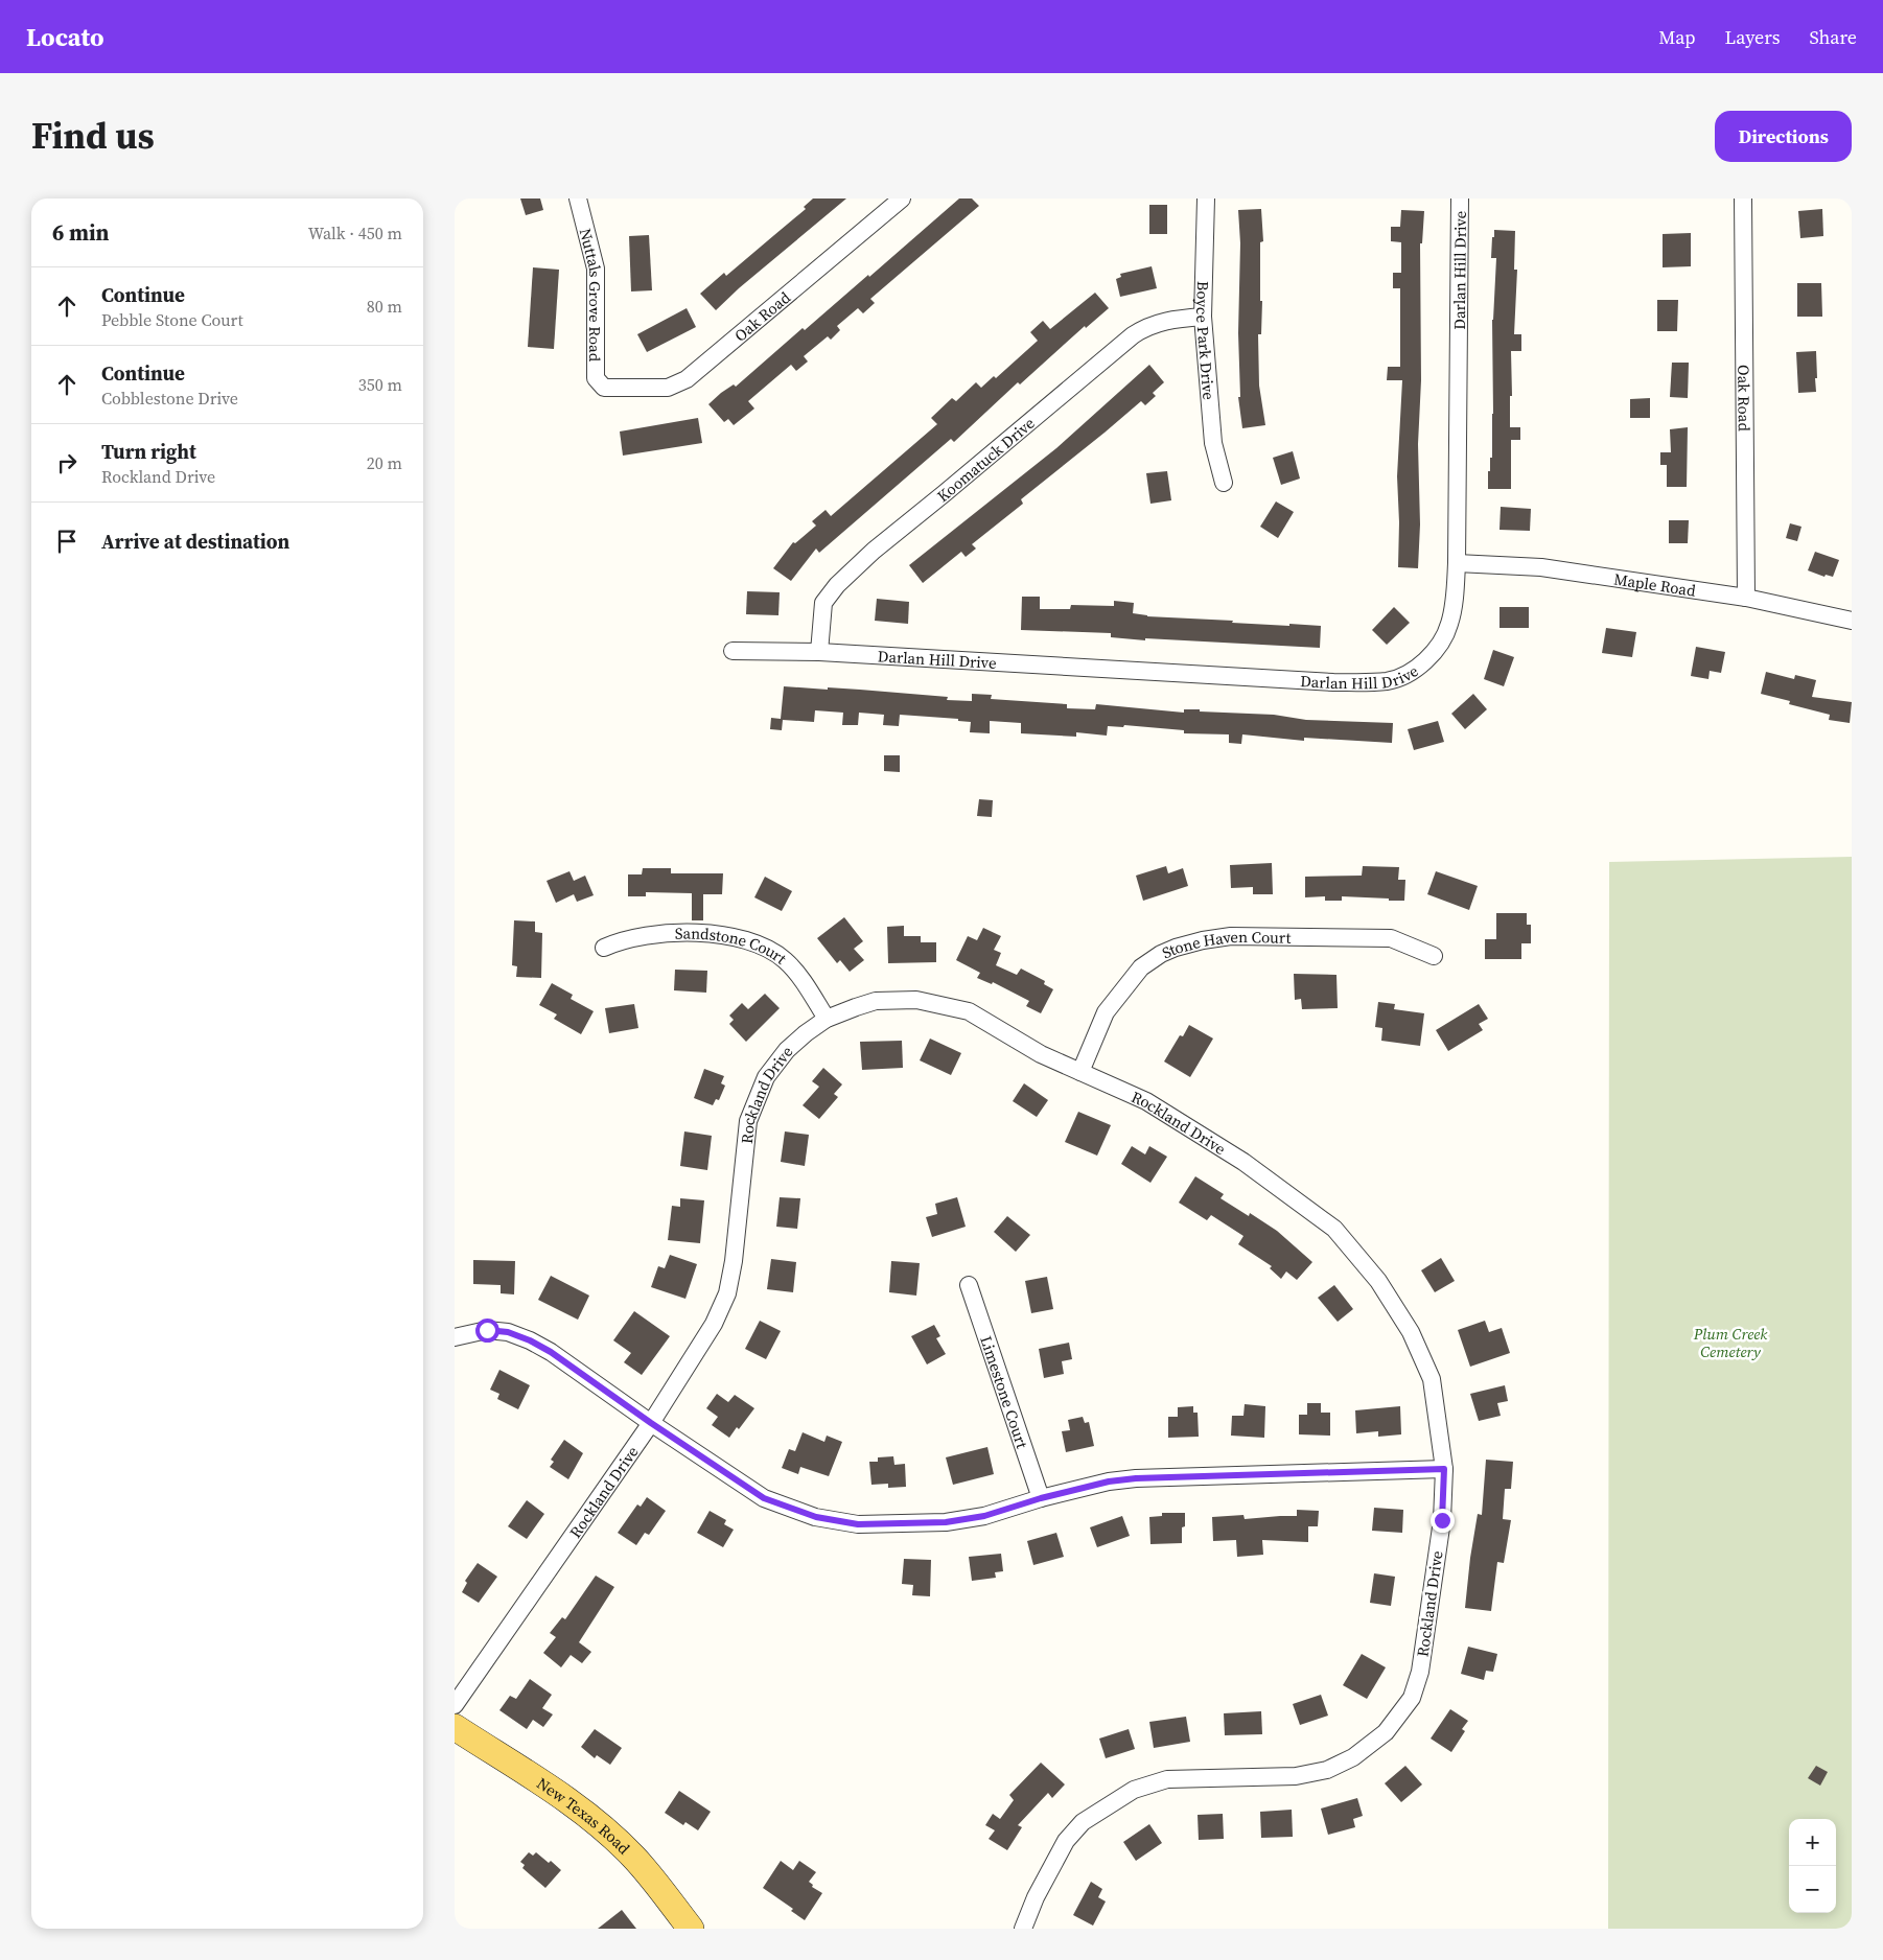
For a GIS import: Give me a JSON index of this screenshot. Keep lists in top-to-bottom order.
{
  "streets": {
    "main road": ["New Texas Road"],
    "street": [
      "Darlan Hill Drive",
      "Nuttals Grove Road",
      "Oak Road",
      "Boyce Park Drive",
      "Koomatuck Drive",
      "Maple Road",
      "Stone Haven Court",
      "Sandstone Court",
      "Rockland Drive",
      "Limestone Court"
    ]
  },
  "crossings": [
    ["Darlan Hill Drive", "Koomatuck Drive"],
    ["Darlan Hill Drive", "Maple Road"],
    ["Nuttals Grove Road", "Oak Road"],
    ["Oak Road", "Maple Road"],
    ["Boyce Park Drive", "Koomatuck Drive"],
    ["Stone Haven Court", "Rockland Drive"],
    ["Sandstone Court", "Rockland Drive"]
  ],
  "parks": ["Plum Creek Cemetery"],
  "page": {
    "header": "Locato",
    "nav": ["Map", "Layers", "Share"],
    "title": "Find us",
    "buttons": "Directions",
    "heading": ["6 min", "Walk · 450 m"],
    "list": [
      ["Continue", "Pebble Stone Court", "80 m"],
      ["Continue", "Cobblestone Drive", "350 m"],
      ["Turn right", "Rockland Drive", "20 m"],
      "Arrive at destination"
    ],
    "map_buttons": ["+", "−"]
  }
}
